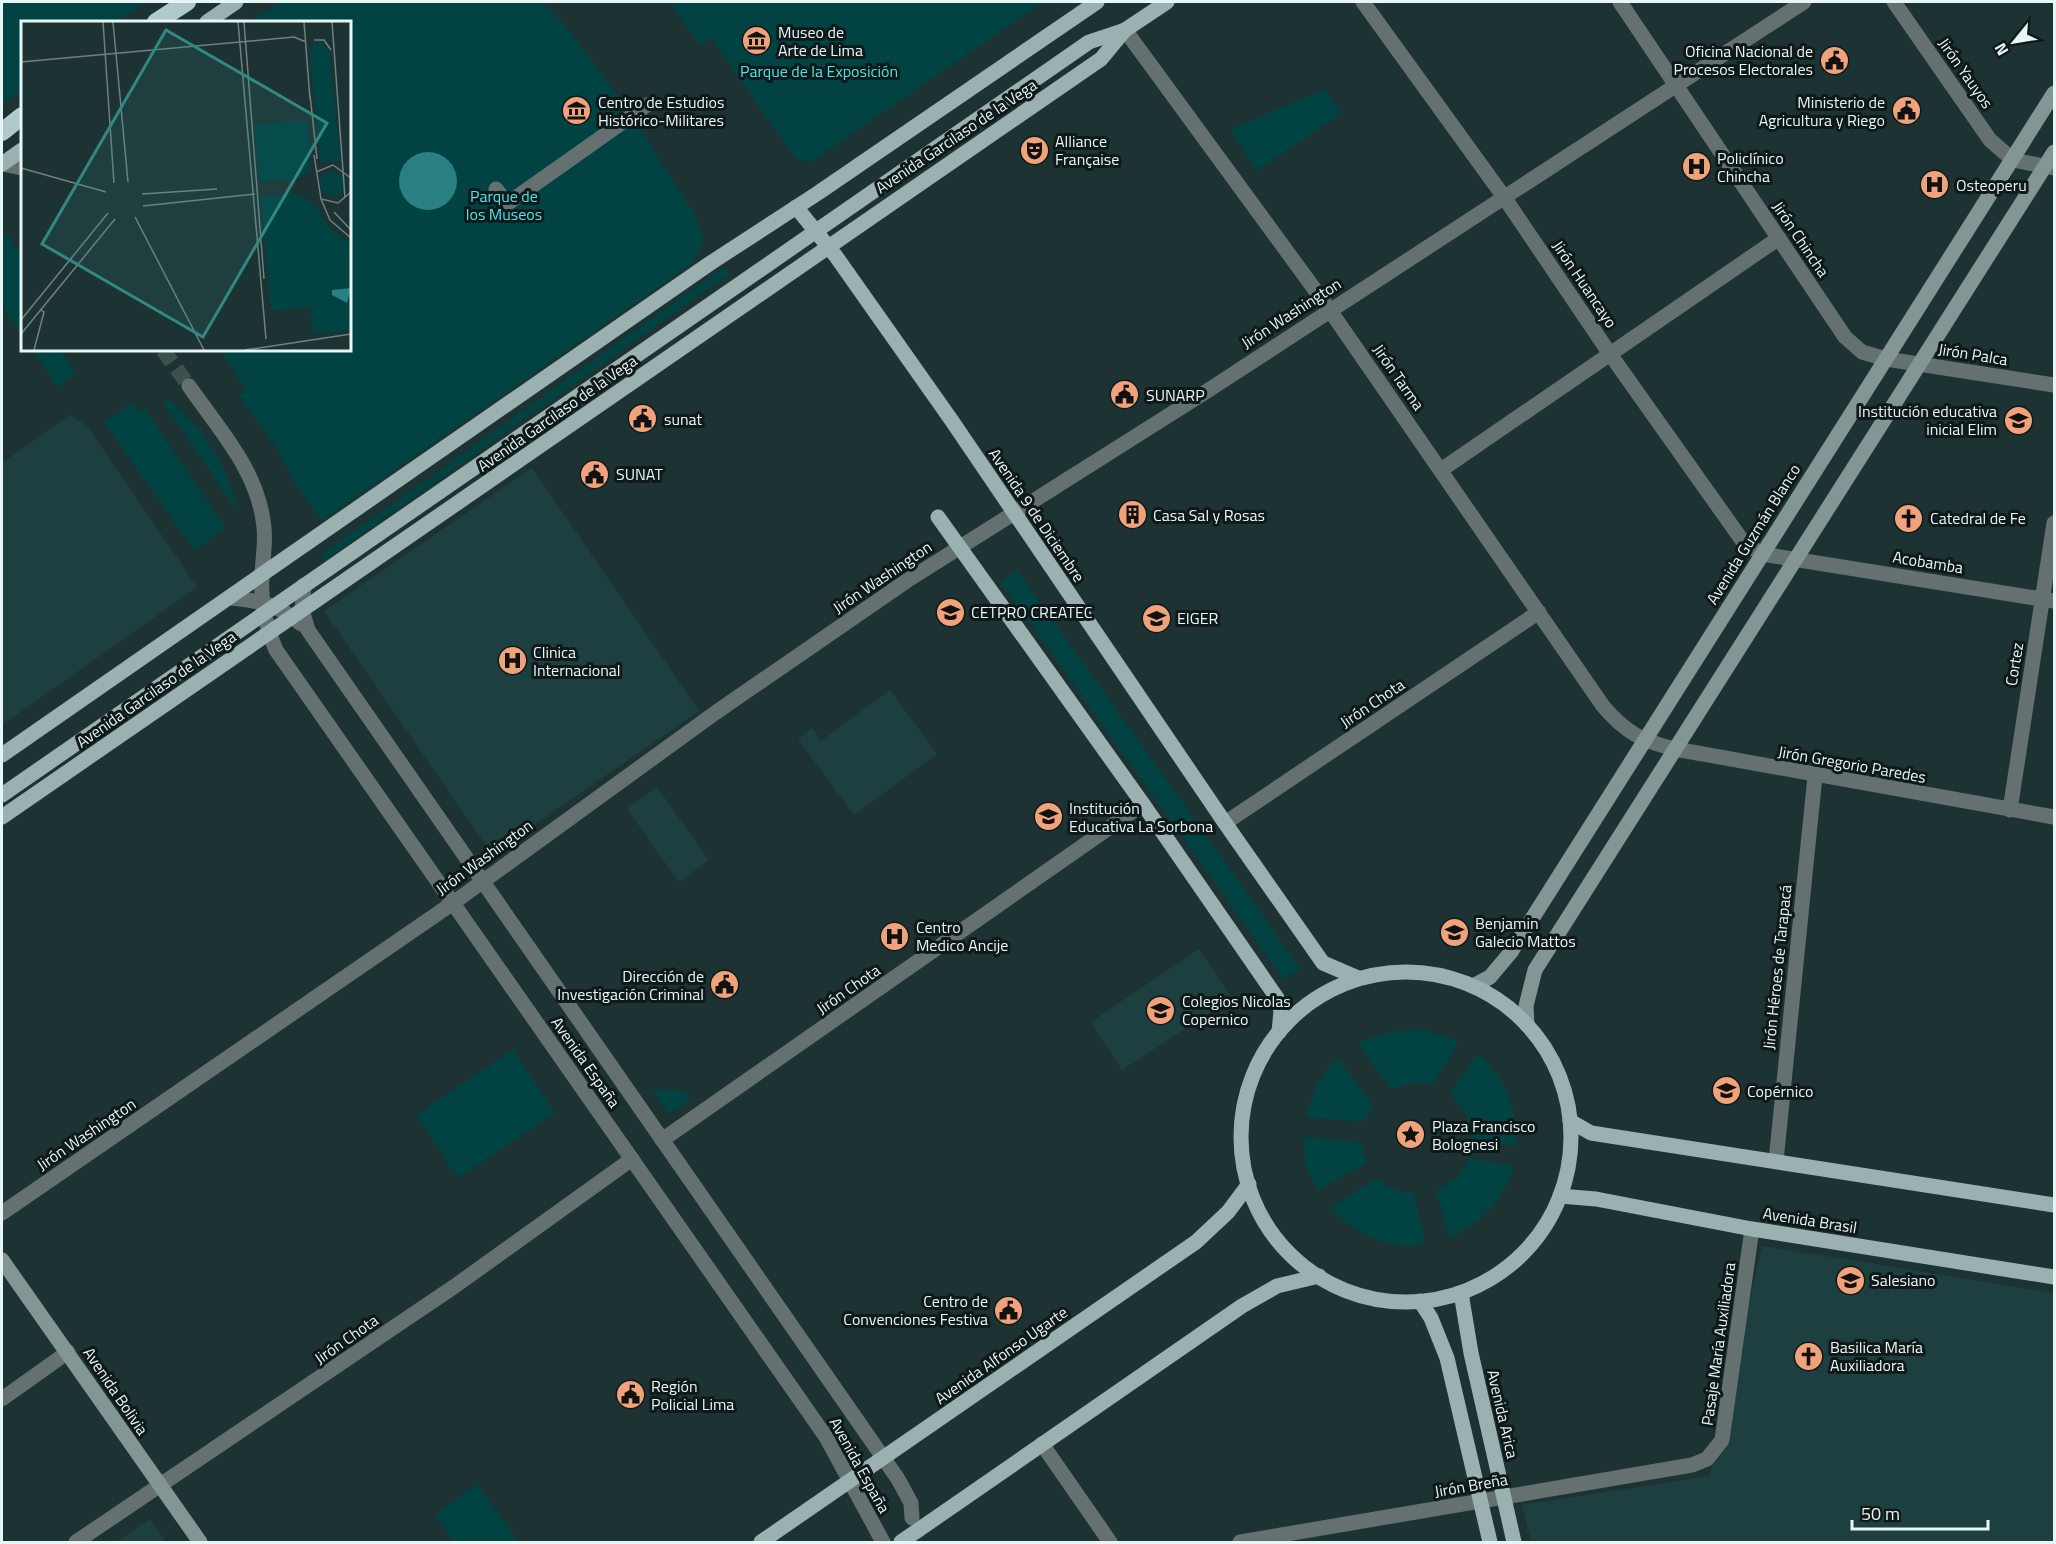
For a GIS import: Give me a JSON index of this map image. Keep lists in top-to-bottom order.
{
  "streets": {
    "main road": [
      "Avenida Garcilaso de la Vega",
      "Avenida 9 de Diciembre",
      "Avenida Guzmán Blanco",
      "Avenida Brasil",
      "Avenida Alfonso Ugarte",
      "Avenida Bolivia",
      "Avenida Arica"
    ],
    "street": [
      "Jirón Yauyos",
      "Jirón Chincha",
      "Jirón Huancayo",
      "Jirón Washington",
      "Jirón Palca",
      "Jirón Tarma",
      "Acobamba",
      "Cortez",
      "Jirón Chota",
      "Jirón Gregorio Paredes",
      "Jirón Héroes de Tarapacá",
      "Avenida España",
      "Pasaje María Auxiliadora",
      "Jirón Breña"
    ]
  },
  "crossings": [
    ["Jirón Yauyos", "Avenida Guzmán Blanco"],
    ["Avenida Garcilaso de la Vega", "Jirón Tarma"],
    ["Avenida Garcilaso de la Vega", "Avenida 9 de Diciembre"],
    ["Avenida Garcilaso de la Vega", "Avenida España"],
    ["Jirón Chincha", "Jirón Washington"],
    ["Jirón Chincha", "Jirón Palca"],
    ["Jirón Chincha", "Avenida Guzmán Blanco"],
    ["Jirón Huancayo", "Jirón Washington"],
    ["Jirón Huancayo", "Avenida Guzmán Blanco"],
    ["Jirón Huancayo", "Acobamba"],
    ["Jirón Washington", "Jirón Tarma"],
    ["Jirón Washington", "Avenida 9 de Diciembre"],
    ["Jirón Washington", "Avenida España"],
    ["Jirón Palca", "Avenida Guzmán Blanco"],
    ["Jirón Tarma", "Avenida Guzmán Blanco"],
    ["Jirón Tarma", "Jirón Chota"],
    ["Jirón Tarma", "Jirón Gregorio Paredes"],
    ["Avenida 9 de Diciembre", "Jirón Chota"],
    ["Avenida Guzmán Blanco", "Jirón Gregorio Paredes"],
    ["Acobamba", "Cortez"],
    ["Cortez", "Jirón Gregorio Paredes"],
    ["Jirón Chota", "Avenida España"],
    ["Jirón Chota", "Avenida Bolivia"],
    ["Jirón Gregorio Paredes", "Jirón Héroes de Tarapacá"],
    ["Avenida España", "Avenida Alfonso Ugarte"],
    ["Avenida Brasil", "Pasaje María Auxiliadora"],
    ["Pasaje María Auxiliadora", "Jirón Breña"],
    ["Avenida Arica", "Jirón Breña"]
  ],
  "parks": ["Parque de la Exposición", "Parque de los Museos"],
  "places": {
    "museum": ["Museo de Arte de Lima", "Centro de Estudios Histórico-Militares"],
    "public building": [
      "Oficina Nacional de Procesos Electorales",
      "Ministerio de Agricultura y Riego",
      "SUNARP",
      "sunat",
      "SUNAT",
      "Dirección de Investigación Criminal",
      "Centro de Convenciones Festiva",
      "Región Policial Lima"
    ],
    "theatre": ["Alliance Française"],
    "hospital": [
      "Policlínico Chincha",
      "Osteoperu",
      "Clinica Internacional",
      "Centro Medico Ancije"
    ],
    "school or university": [
      "Institución educativa inicial Elim",
      "CETPRO CREATEC",
      "EIGER",
      "Institución Educativa La Sorbona",
      "Benjamin Galecio Mattos",
      "Colegios Nicolas Copernico",
      "Copérnico",
      "Salesiano"
    ],
    "building": ["Casa Sal y Rosas"],
    "church": ["Catedral de Fe", "Basilica María Auxiliadora"],
    "place": ["Plaza Francisco Bolognesi"]
  },
  "scale_bar": "50 m",
  "north": "bottom left"
}
